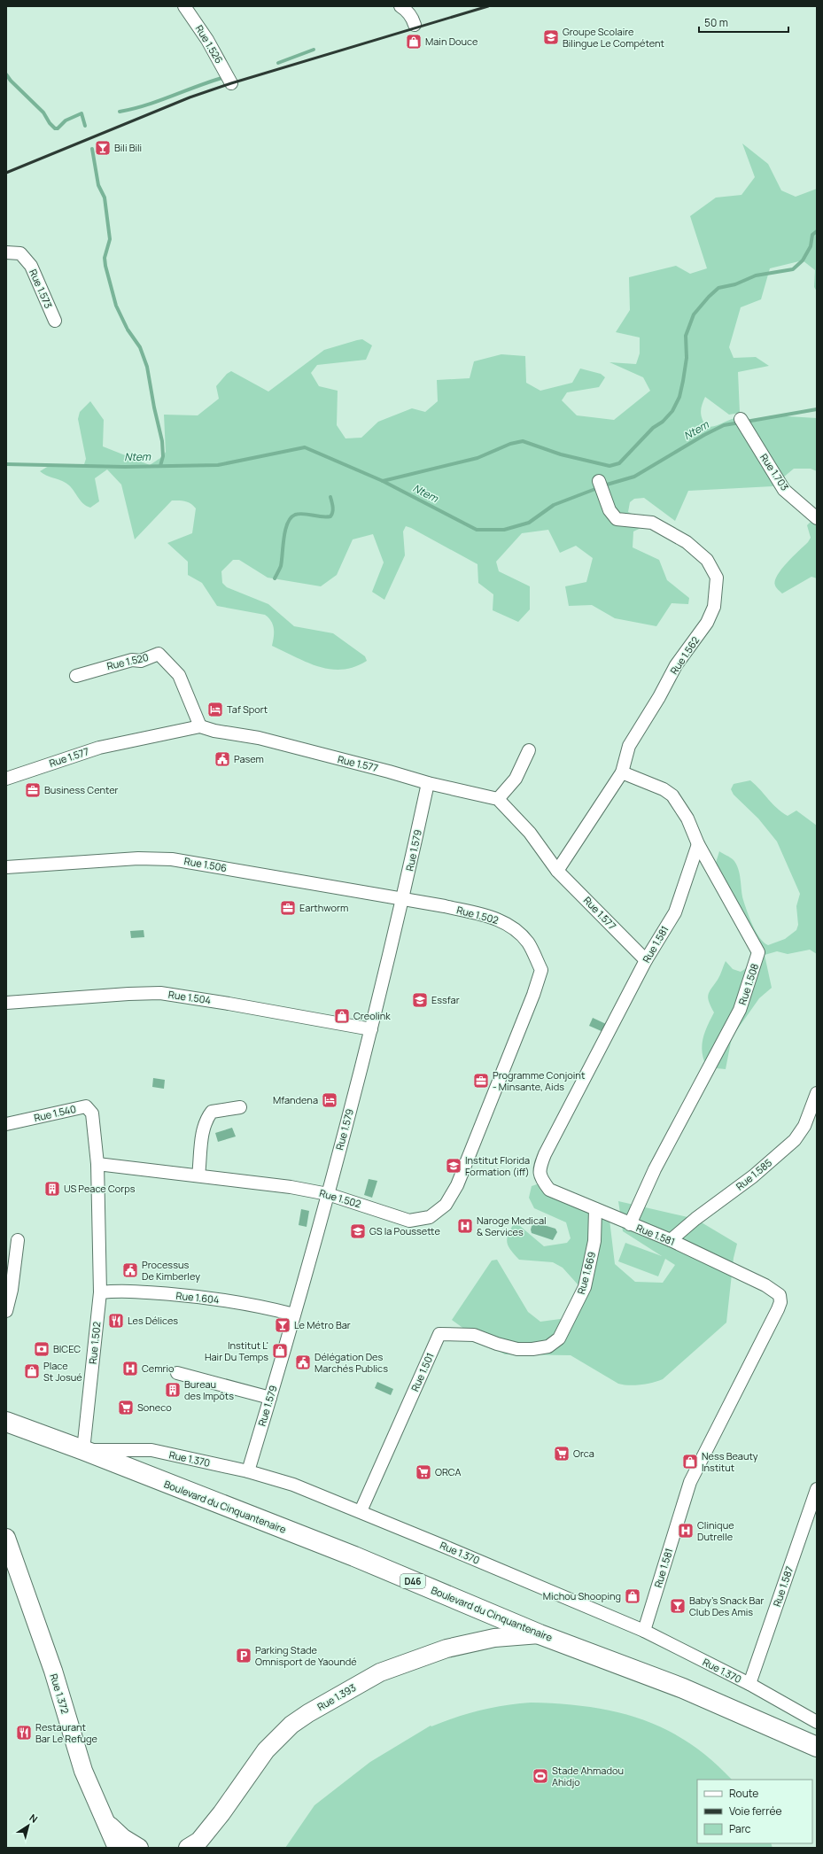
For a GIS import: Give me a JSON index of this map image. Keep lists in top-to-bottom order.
{
  "streets": {
    "main road": [
      "Boulevard du Cinquantenaire",
      "D46",
      "Rue 1.372",
      "Rue 1.393"
    ],
    "street": [
      "Rue 1.526",
      "Rue 1.573",
      "Rue 1.703",
      "Rue 1.562",
      "Rue 1.520",
      "Rue 1.577",
      "Rue 1.579",
      "Rue 1.506",
      "Rue 1.502",
      "Rue 1.581",
      "Rue 1.508",
      "Rue 1.504",
      "Rue 1.540",
      "Rue 1.585",
      "Rue 1.669",
      "Rue 1.604",
      "Rue 1.501",
      "Rue 1.370",
      "Rue 1.587"
    ]
  },
  "crossings": [
    ["Rue 1.562", "Rue 1.577"],
    ["Rue 1.562", "Rue 1.508"],
    ["Rue 1.520", "Rue 1.577"],
    ["Rue 1.577", "Rue 1.579"],
    ["Rue 1.577", "Rue 1.581"],
    ["Rue 1.579", "Rue 1.506"],
    ["Rue 1.579", "Rue 1.502"],
    ["Rue 1.579", "Rue 1.504"],
    ["Rue 1.579", "Rue 1.604"],
    ["Rue 1.579", "Rue 1.370"],
    ["Rue 1.506", "Rue 1.502"],
    ["Rue 1.502", "Rue 1.540"],
    ["Rue 1.502", "Rue 1.604"],
    ["Rue 1.502", "Rue 1.370"],
    ["Rue 1.502", "Boulevard du Cinquantenaire"],
    ["Rue 1.581", "Rue 1.508"],
    ["Rue 1.581", "Rue 1.585"],
    ["Rue 1.581", "Rue 1.669"],
    ["Rue 1.581", "Rue 1.370"],
    ["Rue 1.669", "Rue 1.501"],
    ["Rue 1.501", "Rue 1.370"],
    ["Rue 1.370", "Boulevard du Cinquantenaire"],
    ["Rue 1.370", "Rue 1.587"],
    ["Boulevard du Cinquantenaire", "Rue 1.393"]
  ],
  "water": ["Ntem"],
  "places": {
    "school or university": [
      "Groupe Scolaire Bilingue Le Compétent",
      "Essfar",
      "Institut Florida Formation (iff)",
      "GS la Poussette"
    ],
    "shop": [
      "Main Douce",
      "Creolink",
      "Institut L' Hair Du Temps",
      "Place St Josué",
      "Ness Beauty Institut",
      "Michou Shooping"
    ],
    "bar": ["Bili Bili", "Le Métro Bar", "Baby's Snack Bar Club Des Amis"],
    "hotel": ["Taf Sport", "Mfandena"],
    "public building": ["Pasem", "Processus De Kimberley", "Délégation Des Marchés Publics"],
    "office": ["Business Center", "Earthworm", "Programme Conjoint - Minsante, Aids"],
    "building": ["US Peace Corps", "Bureau des Impôts"],
    "hospital": ["Naroge Medical & Services", "Cemrio", "Clinique Dutrelle"],
    "restaurant": ["Les Délices", "Restaurant Bar Le Refuge"],
    "bank": ["BICEC"],
    "supermarket": ["Soneco", "Orca", "ORCA"],
    "parking": ["Parking Stade Omnisport de Yaoundé"],
    "sports": ["Stade Ahmadou Ahidjo"]
  },
  "legend": ["Route", "Voie ferrée", "Parc"],
  "scale_bar": "50 m",
  "north": "top right"
}
